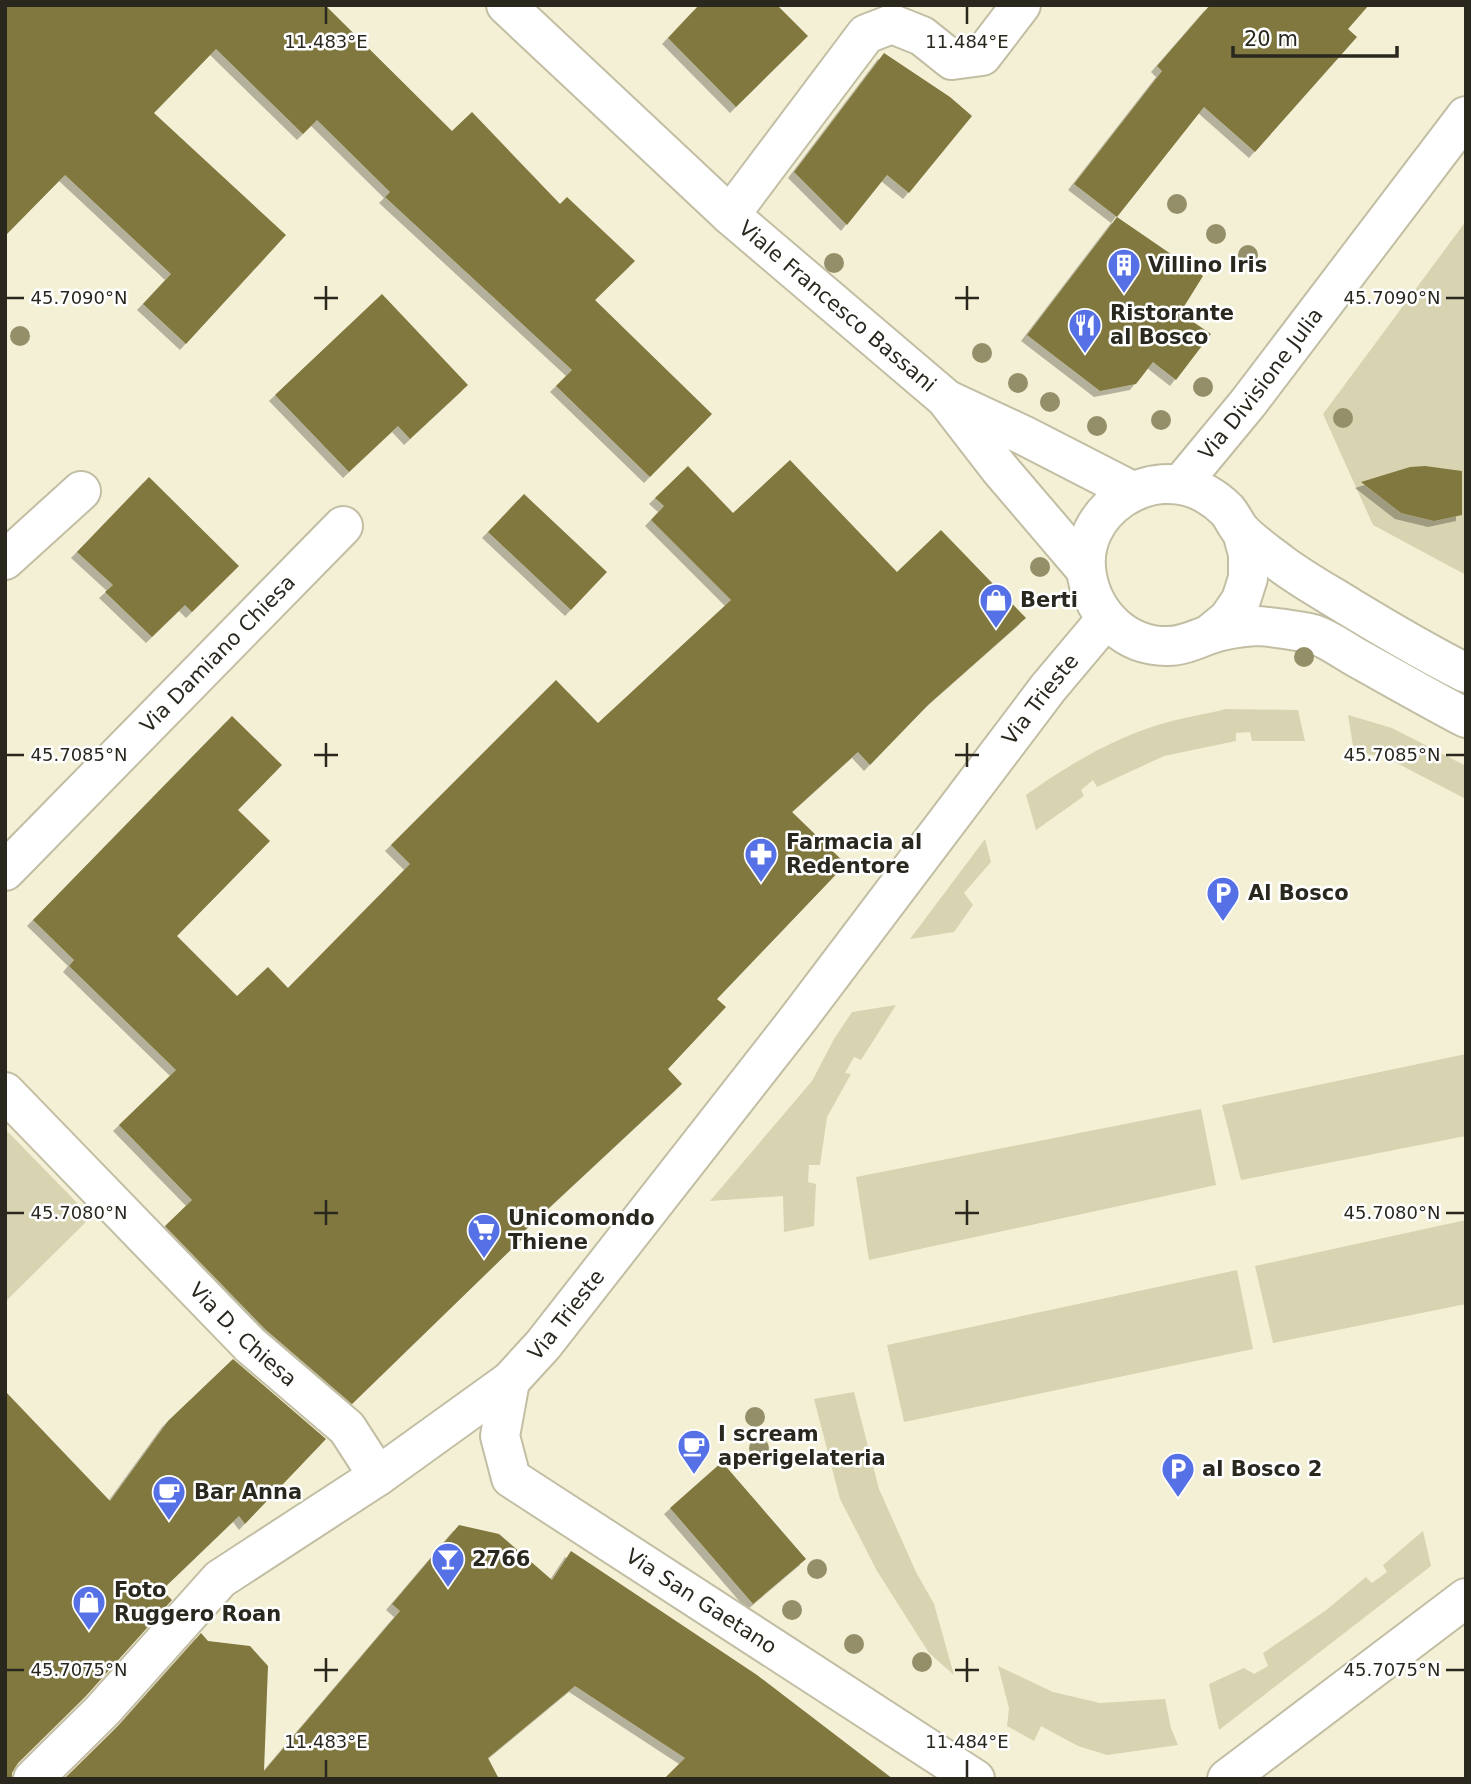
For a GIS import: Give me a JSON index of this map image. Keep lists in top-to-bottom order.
{
  "streets": {
    "street": [
      "Viale Francesco Bassani",
      "Via Divisione Julia",
      "Via Damiano Chiesa",
      "Via Trieste",
      "Via D. Chiesa",
      "Via San Gaetano"
    ]
  },
  "crossings": [
    ["Viale Francesco Bassani", "Via Divisione Julia"],
    ["Viale Francesco Bassani", "Via Trieste"],
    ["Via Divisione Julia", "Via Trieste"],
    ["Via Trieste", "Via D. Chiesa"],
    ["Via Trieste", "Via San Gaetano"]
  ],
  "places": {
    "building": ["Villino Iris"],
    "restaurant": ["Ristorante al Bosco"],
    "shop": ["Berti", "Foto Ruggero Roan"],
    "pharmacy": ["Farmacia al Redentore"],
    "parking": ["Al Bosco", "al Bosco 2"],
    "supermarket": ["Unicomondo Thiene"],
    "cafe": ["I scream aperigelateria", "Bar Anna"],
    "bar": ["2766"]
  },
  "scale_bar": "20 m",
  "coordinates": [
    "11.483°E",
    "11.484°E",
    "45.7090°N",
    "45.7085°N",
    "45.7080°N",
    "45.7075°N"
  ]
}
